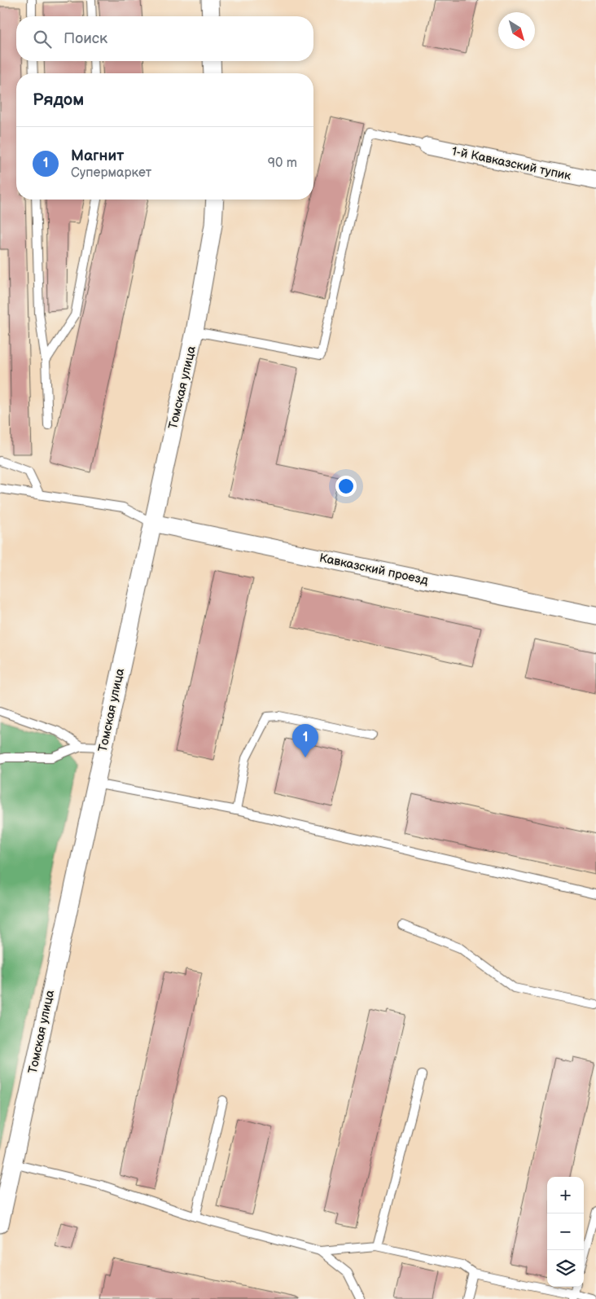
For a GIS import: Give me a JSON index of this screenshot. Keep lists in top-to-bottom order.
{
  "streets": {
    "street": ["1-й Кавказский тупик", "Томская улица", "Кавказский проезд"]
  },
  "crossings": [
    ["Томская улица", "Кавказский проезд"]
  ],
  "north": "bottom right",
  "page": {
    "search": "Поиск",
    "heading": "Рядом",
    "list": [
      {
        "mark": "1",
        "name": "Магнит",
        "note": "Супермаркет",
        "value": "90 m"
      }
    ],
    "pins": "1",
    "map_buttons": ["+", "−"]
  }
}
